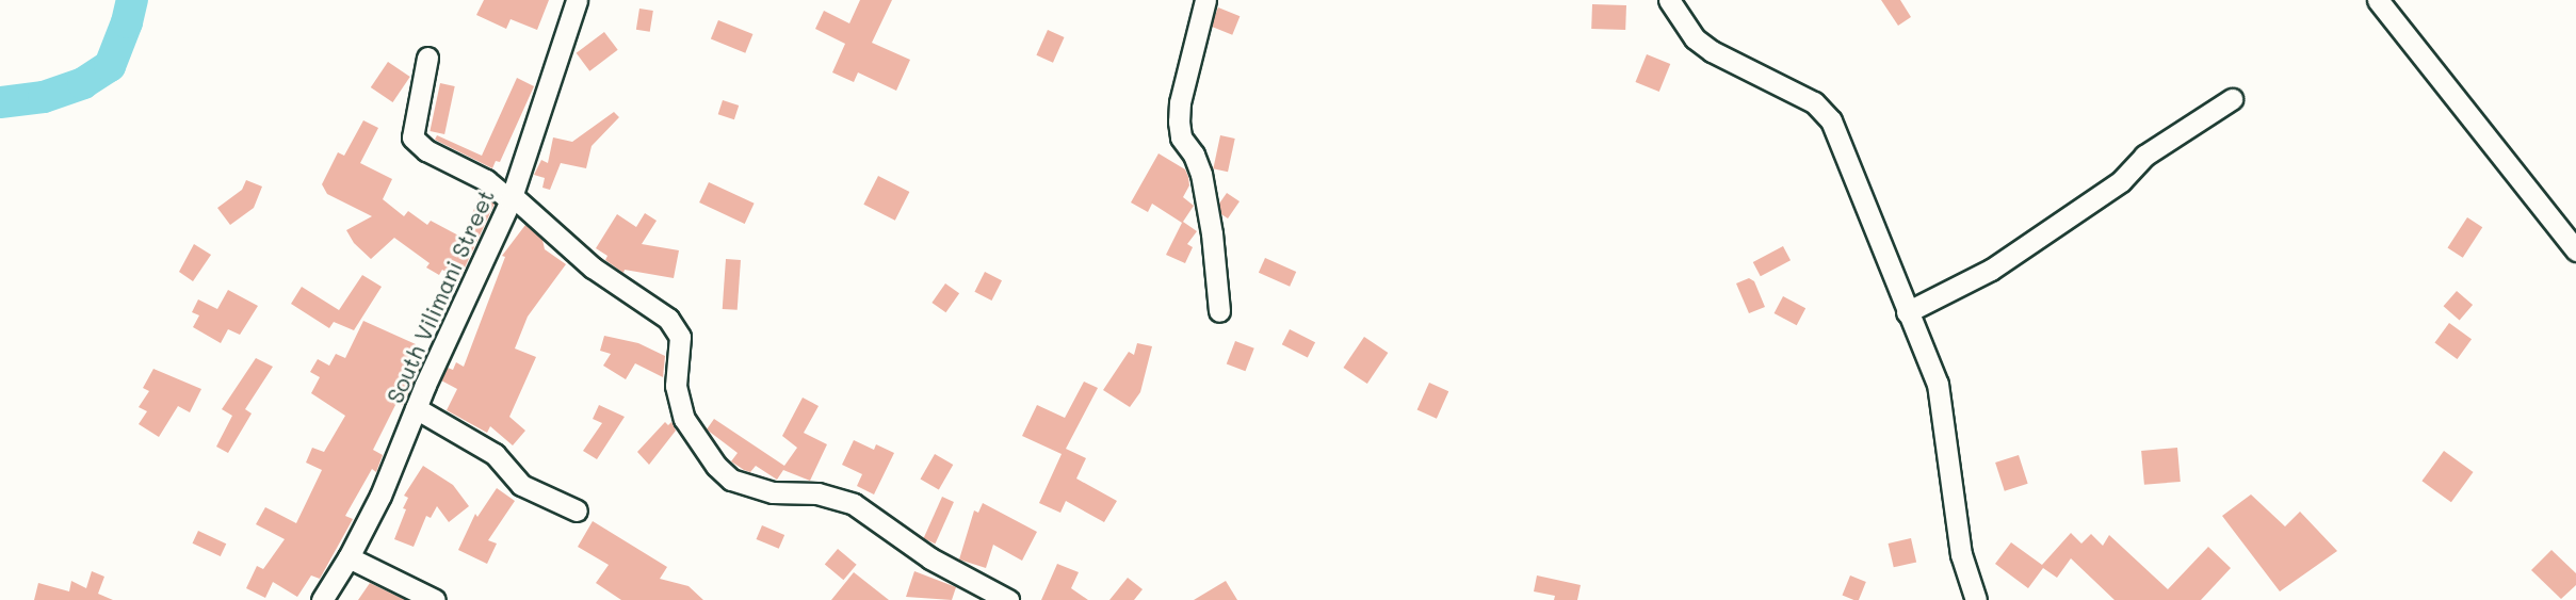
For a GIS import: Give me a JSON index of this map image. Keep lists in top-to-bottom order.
{
  "streets": {
    "street": ["South Vilimani Street"]
  }
}
